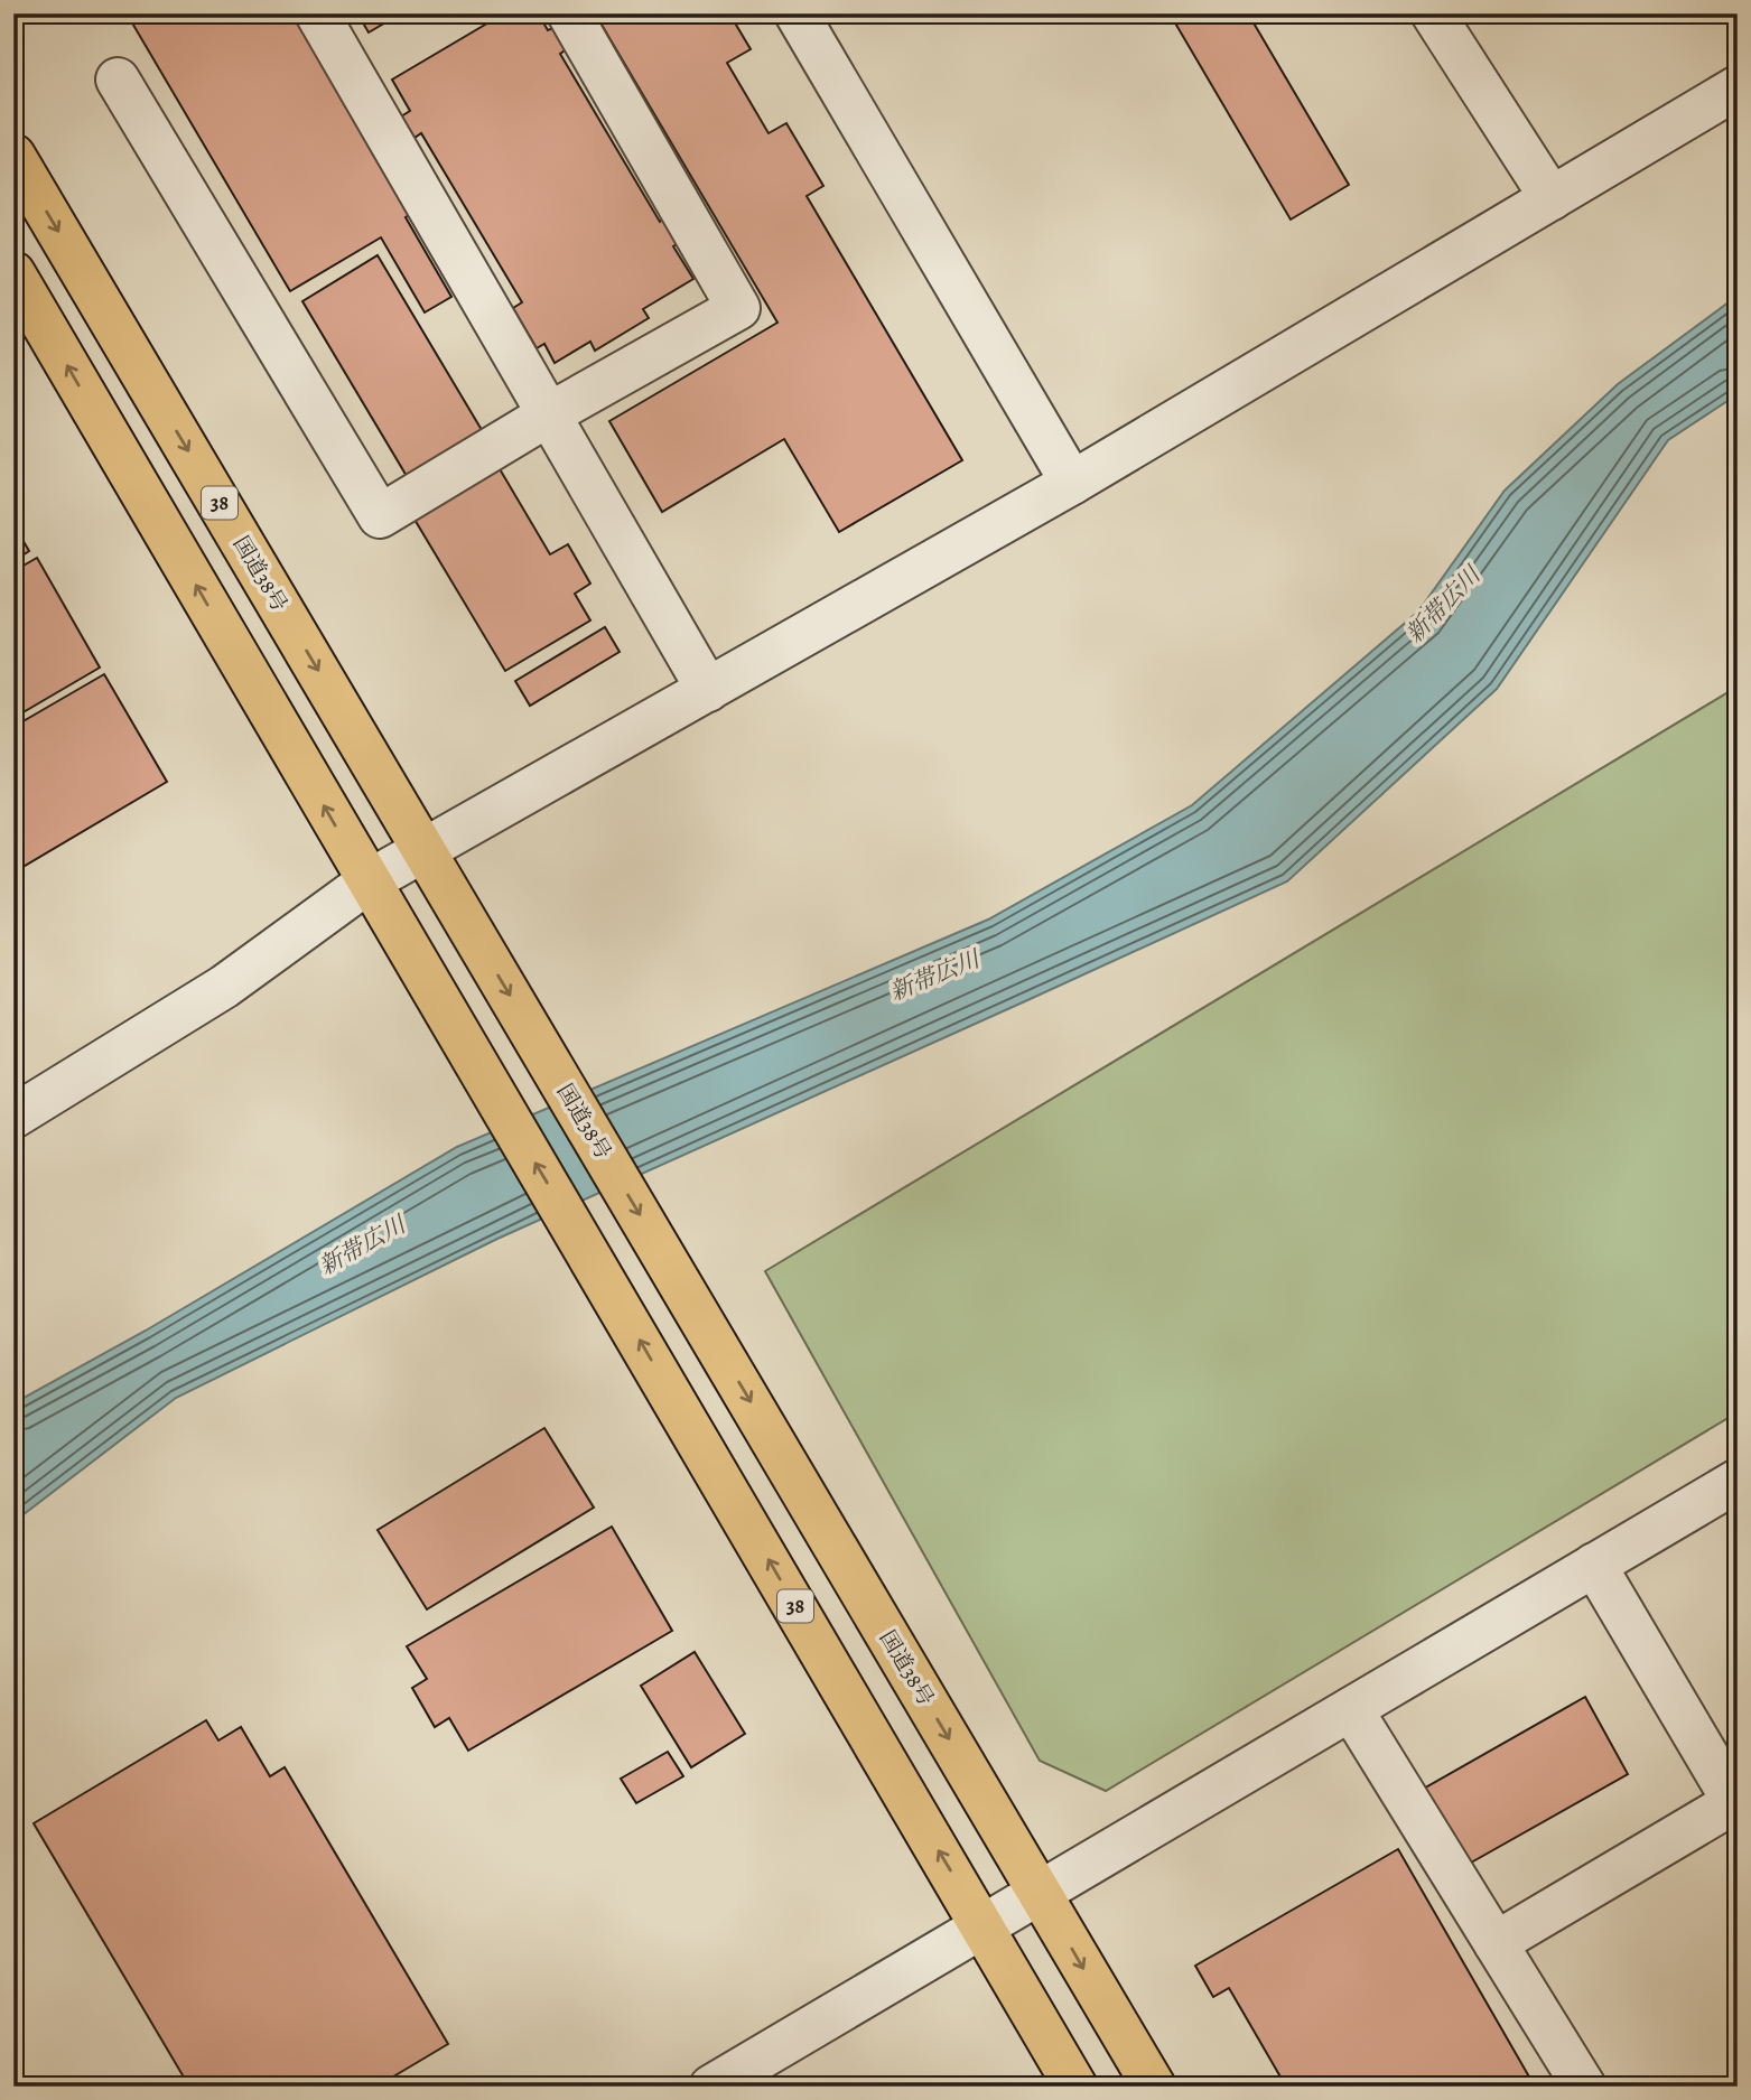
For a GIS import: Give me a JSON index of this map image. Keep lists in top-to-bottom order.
{
  "streets": {
    "highway": ["38", "国道38号"]
  },
  "water": ["新帯広川"]
}
